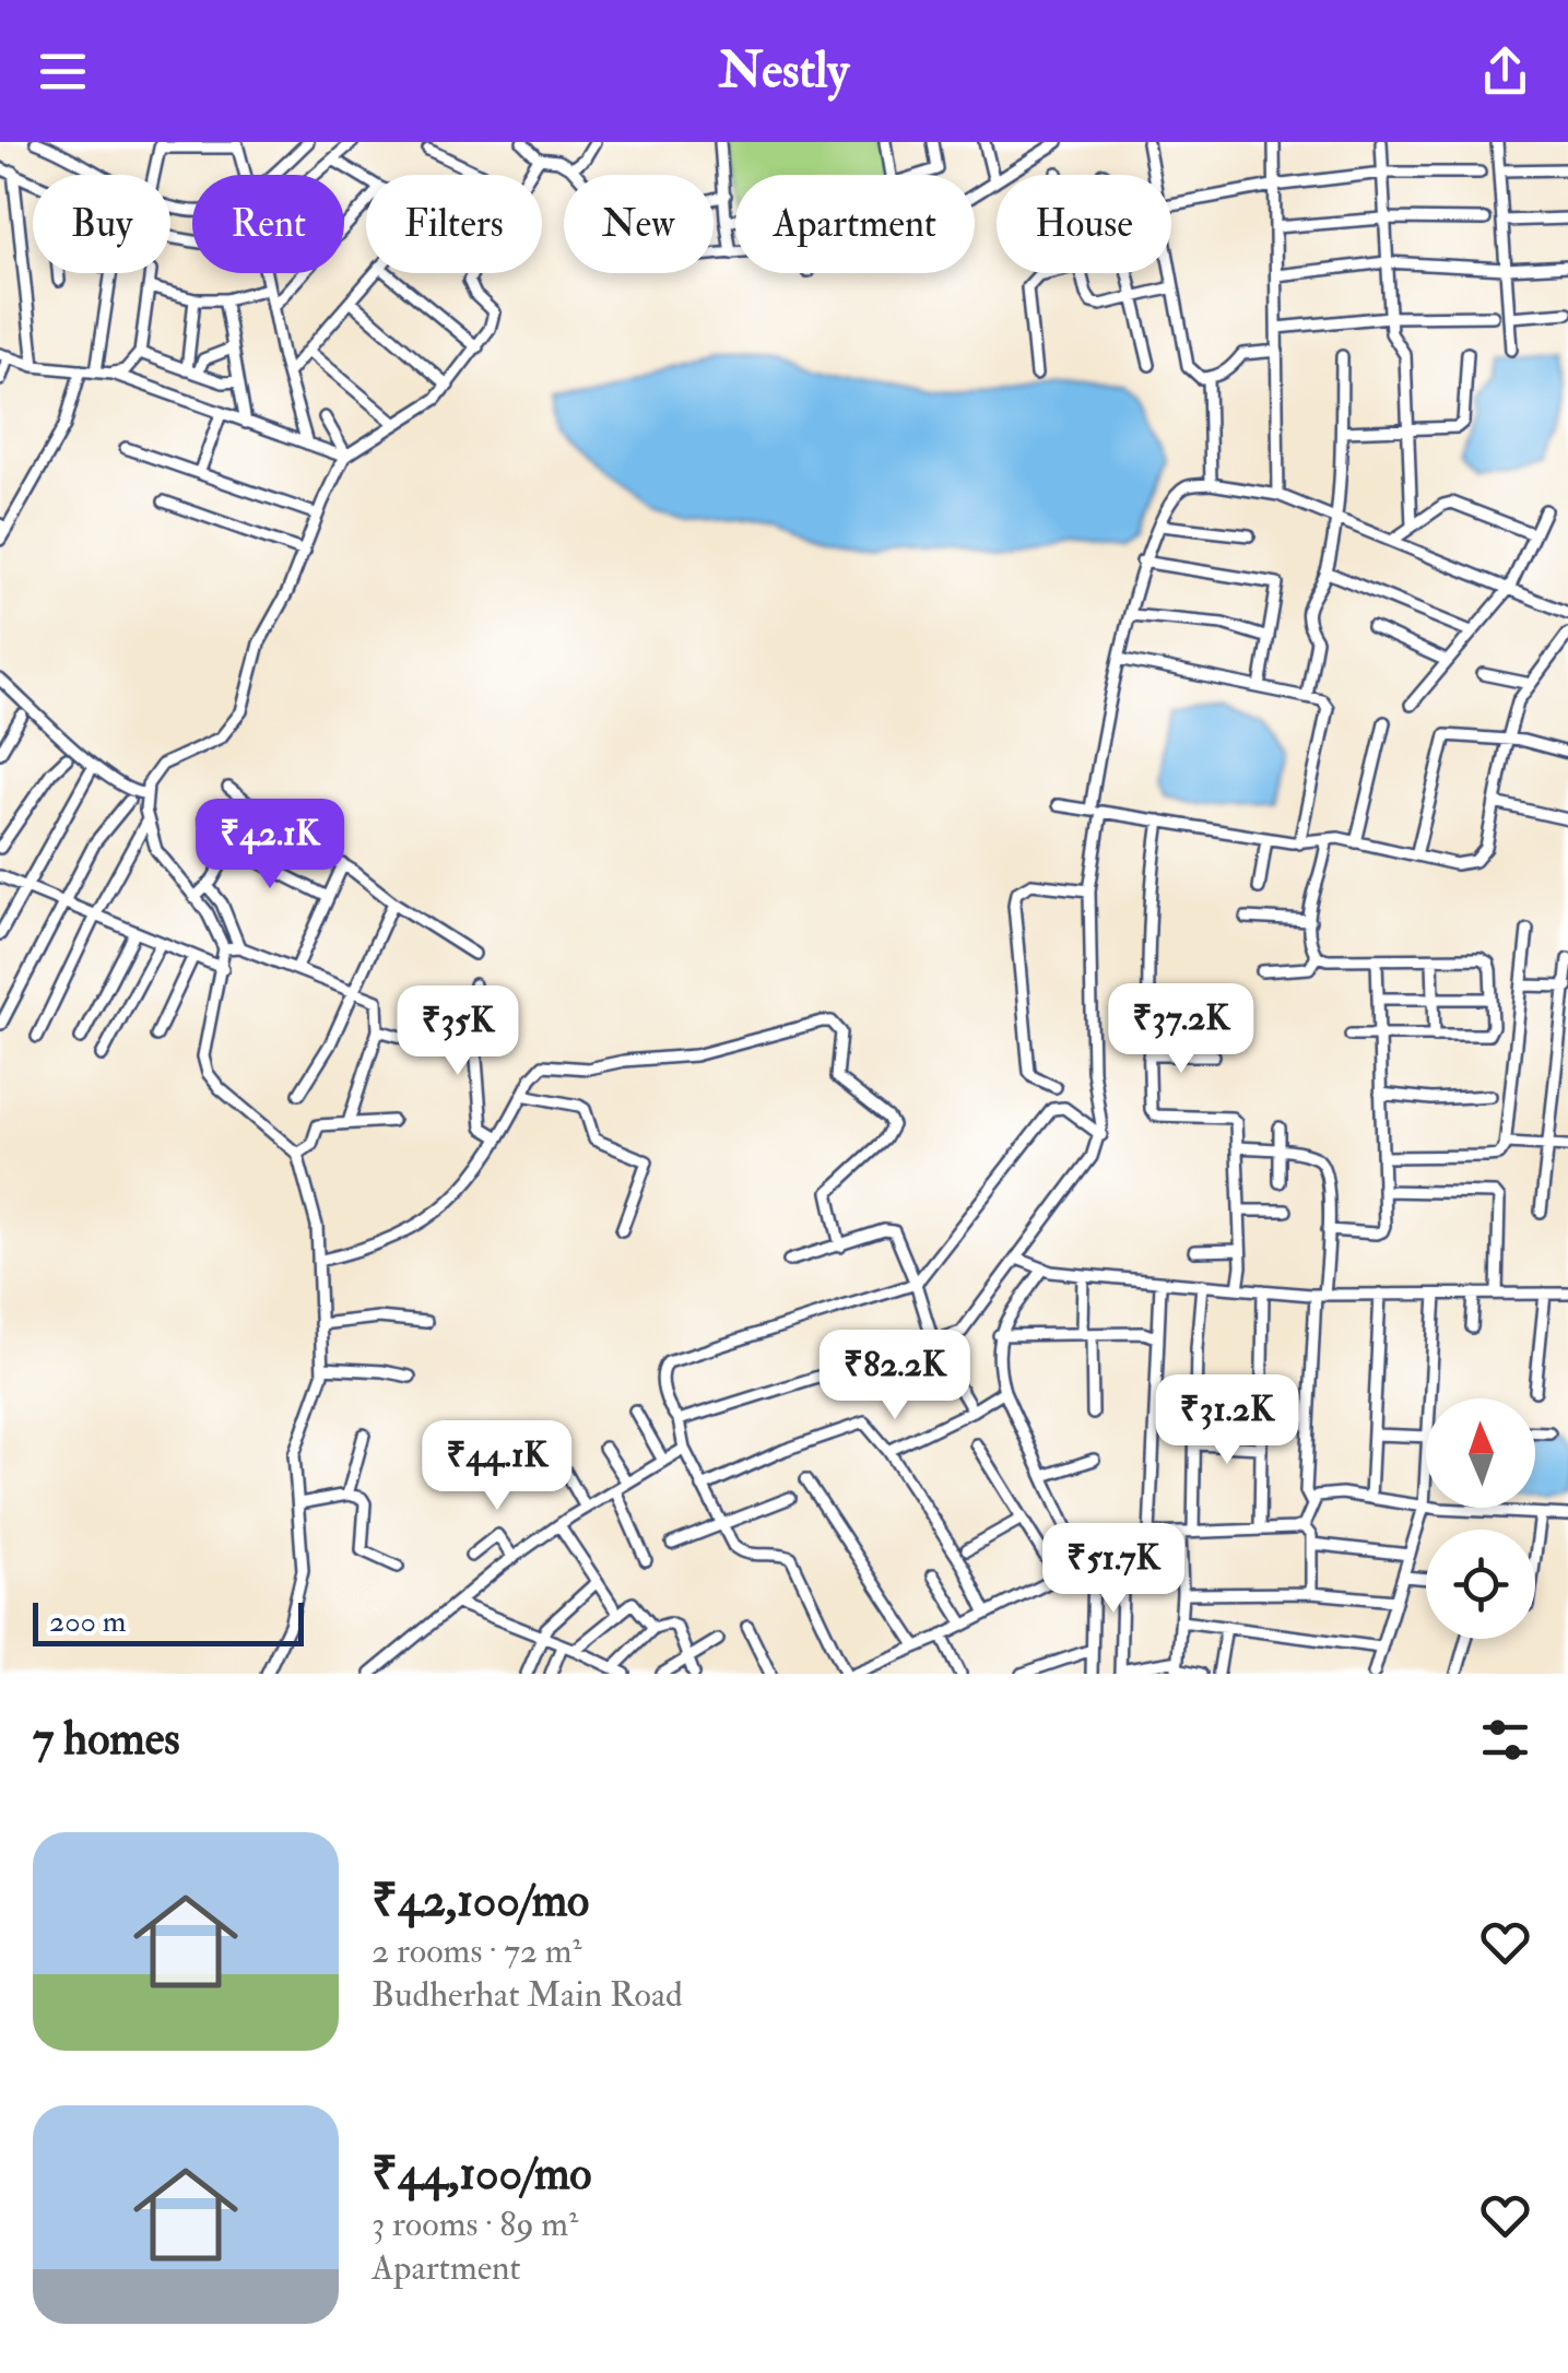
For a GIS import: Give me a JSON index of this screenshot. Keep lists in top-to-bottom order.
{
  "scale_bar": "200 m",
  "north": "top",
  "page": {
    "header": "Nestly",
    "chip": [
      "Buy",
      "Rent",
      "Filters",
      "New",
      "Apartment",
      "House"
    ],
    "price": [
      "₹42.1K",
      "₹37.2K",
      "₹35K",
      "₹82.2K",
      "₹31.2K",
      "₹44.1K",
      "₹51.7K"
    ],
    "scale": "200 m",
    "heading": "7 homes",
    "list": [
      {
        "name": "₹42,100/mo",
        "note": "2 rooms · 72 m² · Budherhat Main Road"
      },
      {
        "name": "₹44,100/mo",
        "note": "3 rooms · 89 m² · Apartment"
      }
    ]
  }
}
